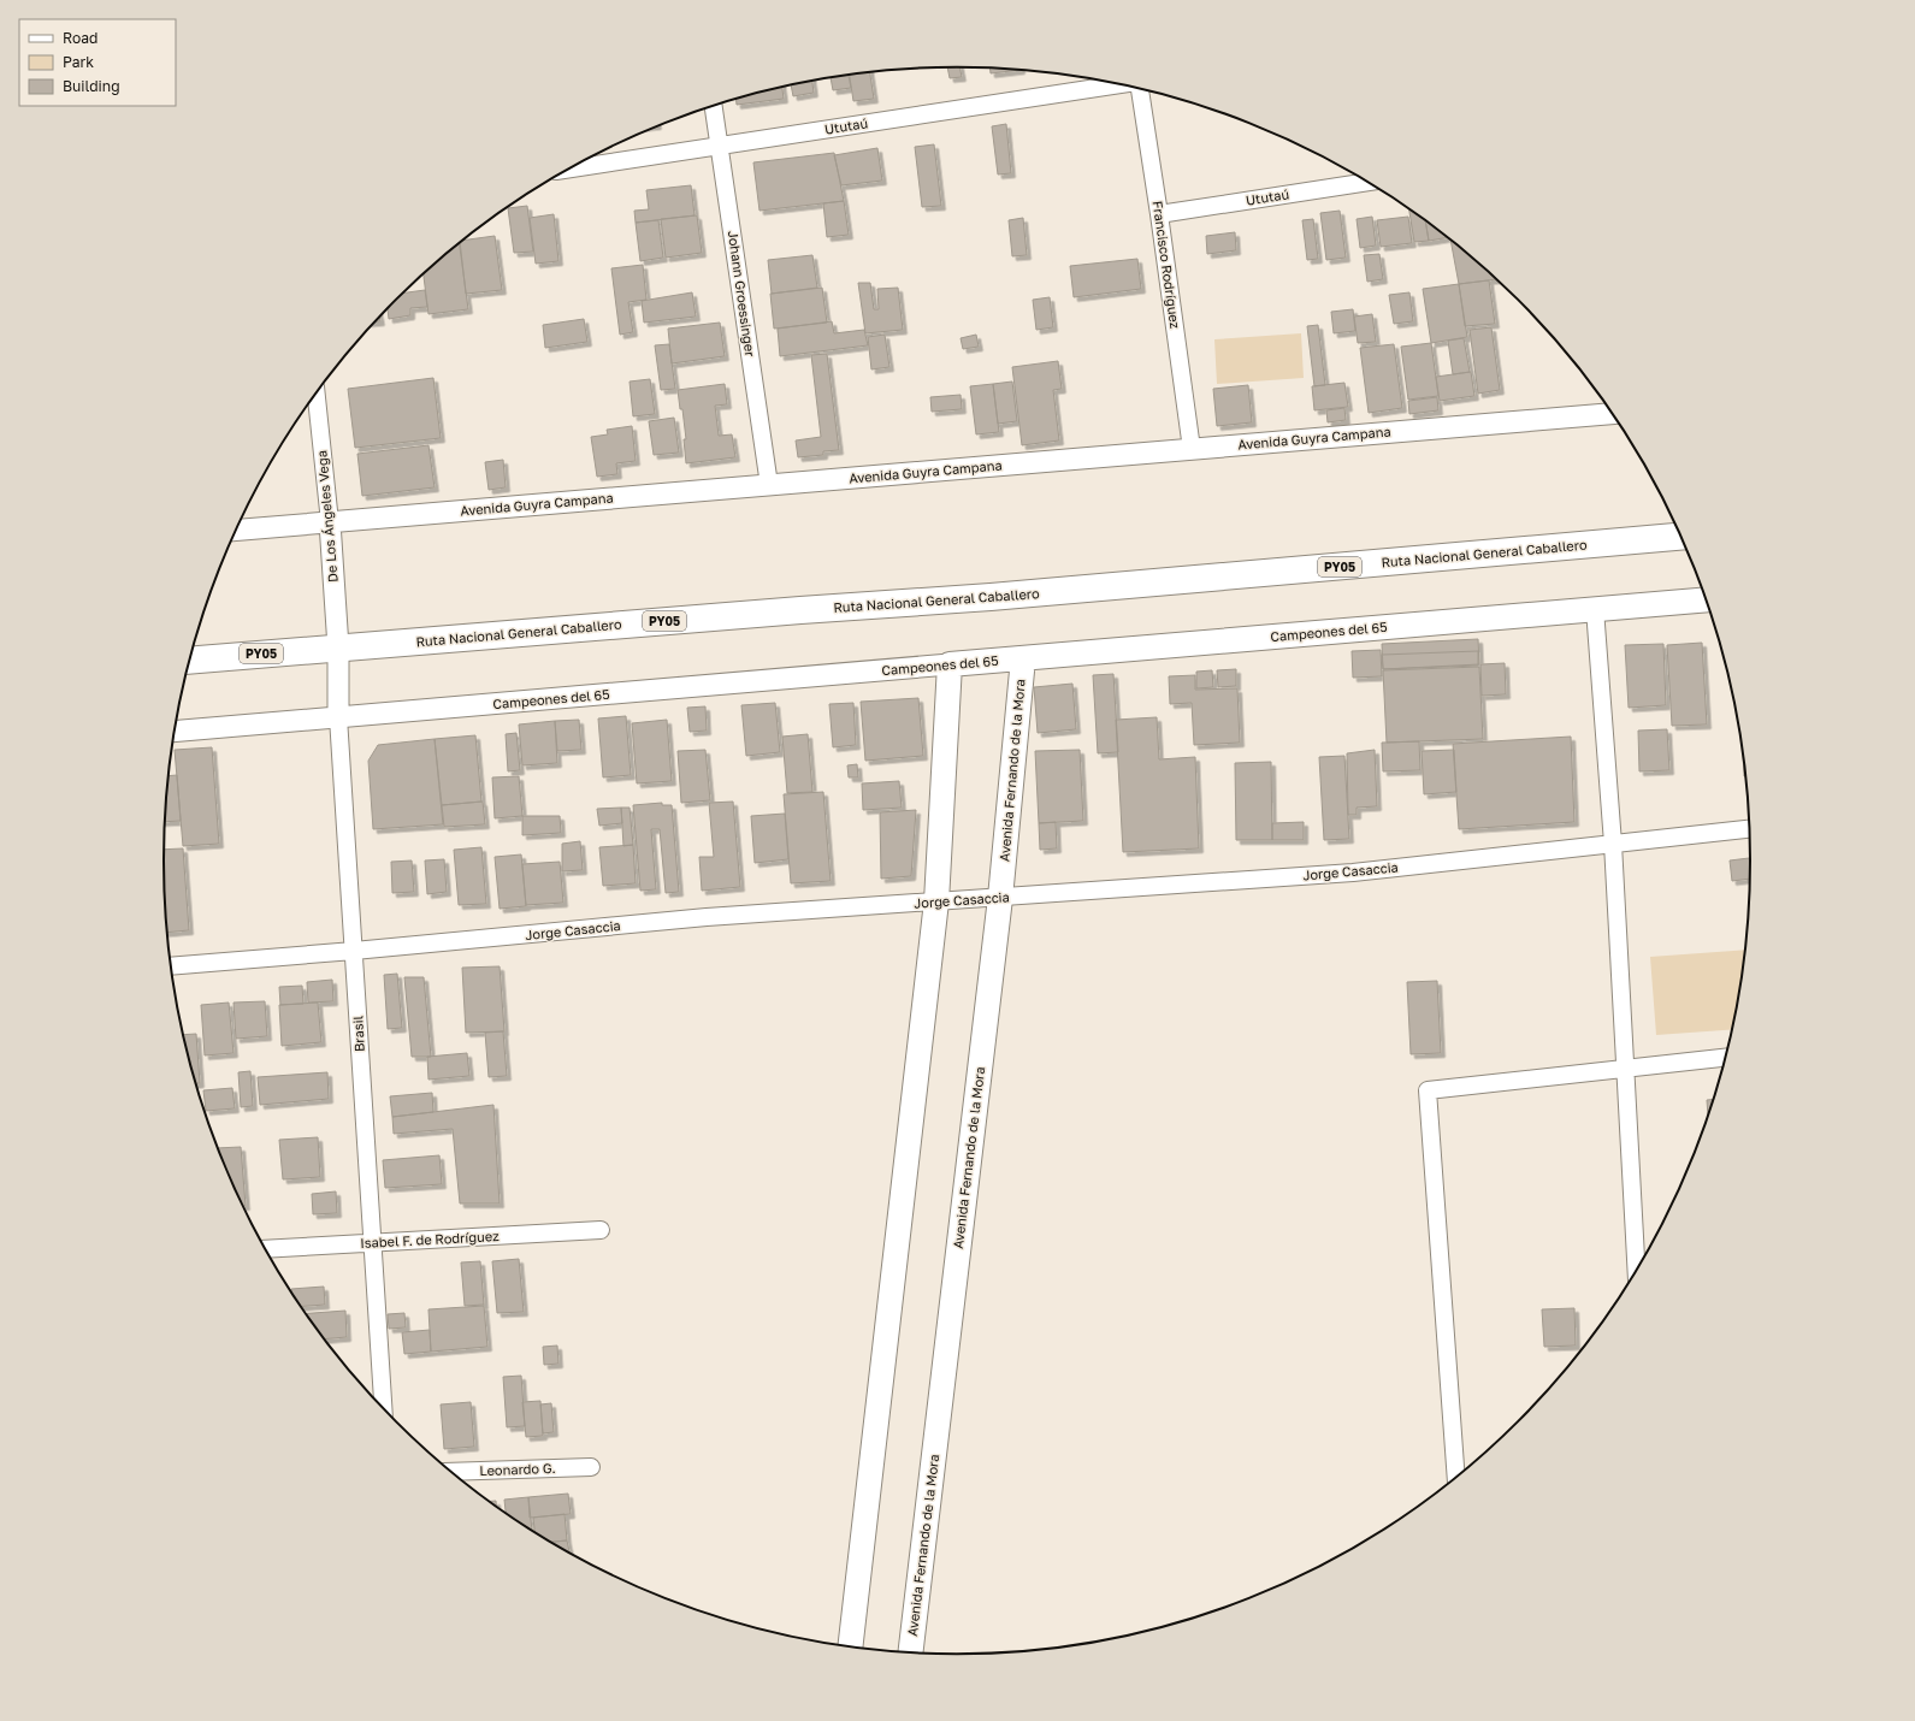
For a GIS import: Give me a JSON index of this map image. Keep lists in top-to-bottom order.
{
  "streets": {
    "highway": ["Ruta Nacional General Caballero", "PY05"],
    "main road": ["Campeones del 65", "Avenida Fernando de la Mora"],
    "street": [
      "Ututaú",
      "Francisco Rodríguez",
      "Johann Groessinger",
      "Avenida Guyra Campana",
      "De Los Ángeles Vega",
      "Jorge Casaccia",
      "Brasil",
      "Isabel F. de Rodríguez",
      "Leonardo G."
    ]
  },
  "crossings": [
    ["Ututaú", "Francisco Rodríguez"],
    ["Ututaú", "Johann Groessinger"],
    ["Francisco Rodríguez", "Avenida Guyra Campana"],
    ["Johann Groessinger", "Avenida Guyra Campana"],
    ["Avenida Guyra Campana", "De Los Ángeles Vega"],
    ["De Los Ángeles Vega", "Ruta Nacional General Caballero"],
    ["De Los Ángeles Vega", "Brasil"],
    ["Ruta Nacional General Caballero", "Brasil"],
    ["Campeones del 65", "Avenida Fernando de la Mora"],
    ["Campeones del 65", "Brasil"],
    ["Avenida Fernando de la Mora", "Jorge Casaccia"],
    ["Jorge Casaccia", "Brasil"],
    ["Brasil", "Isabel F. de Rodríguez"]
  ],
  "legend": ["Road", "Park", "Building"]
}
